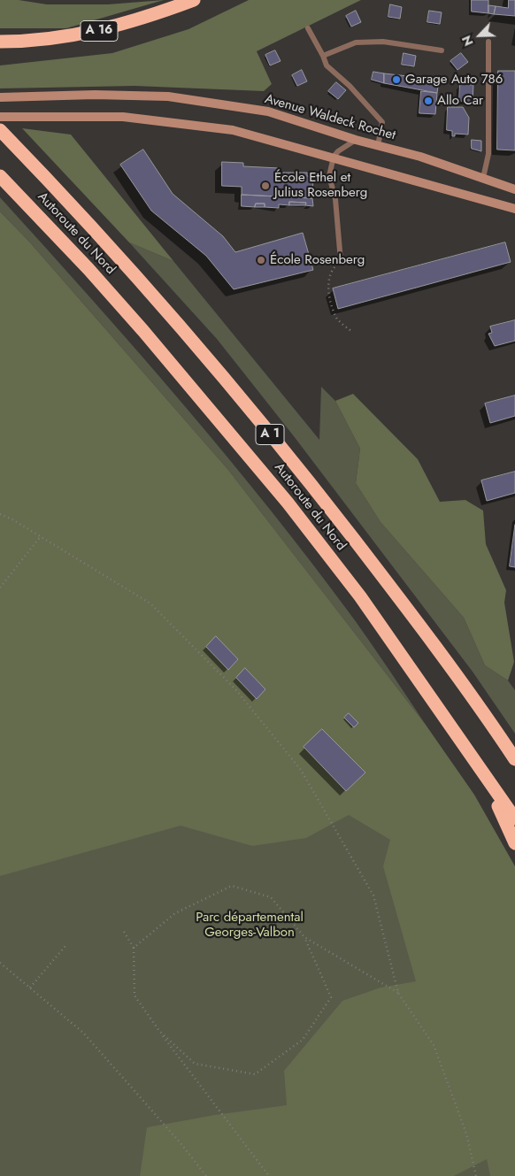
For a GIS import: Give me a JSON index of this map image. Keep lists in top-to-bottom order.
{
  "streets": {
    "highway": ["A 16", "Autoroute du Nord", "A 1"],
    "main road": ["Avenue Waldeck Rochet"]
  },
  "parks": ["Parc départemental Georges-Valbon"],
  "places": [
    "Garage Auto 786",
    "Allo Car",
    "École Ethel et Julius Rosenberg",
    "École Rosenberg"
  ],
  "north": "bottom left"
}
